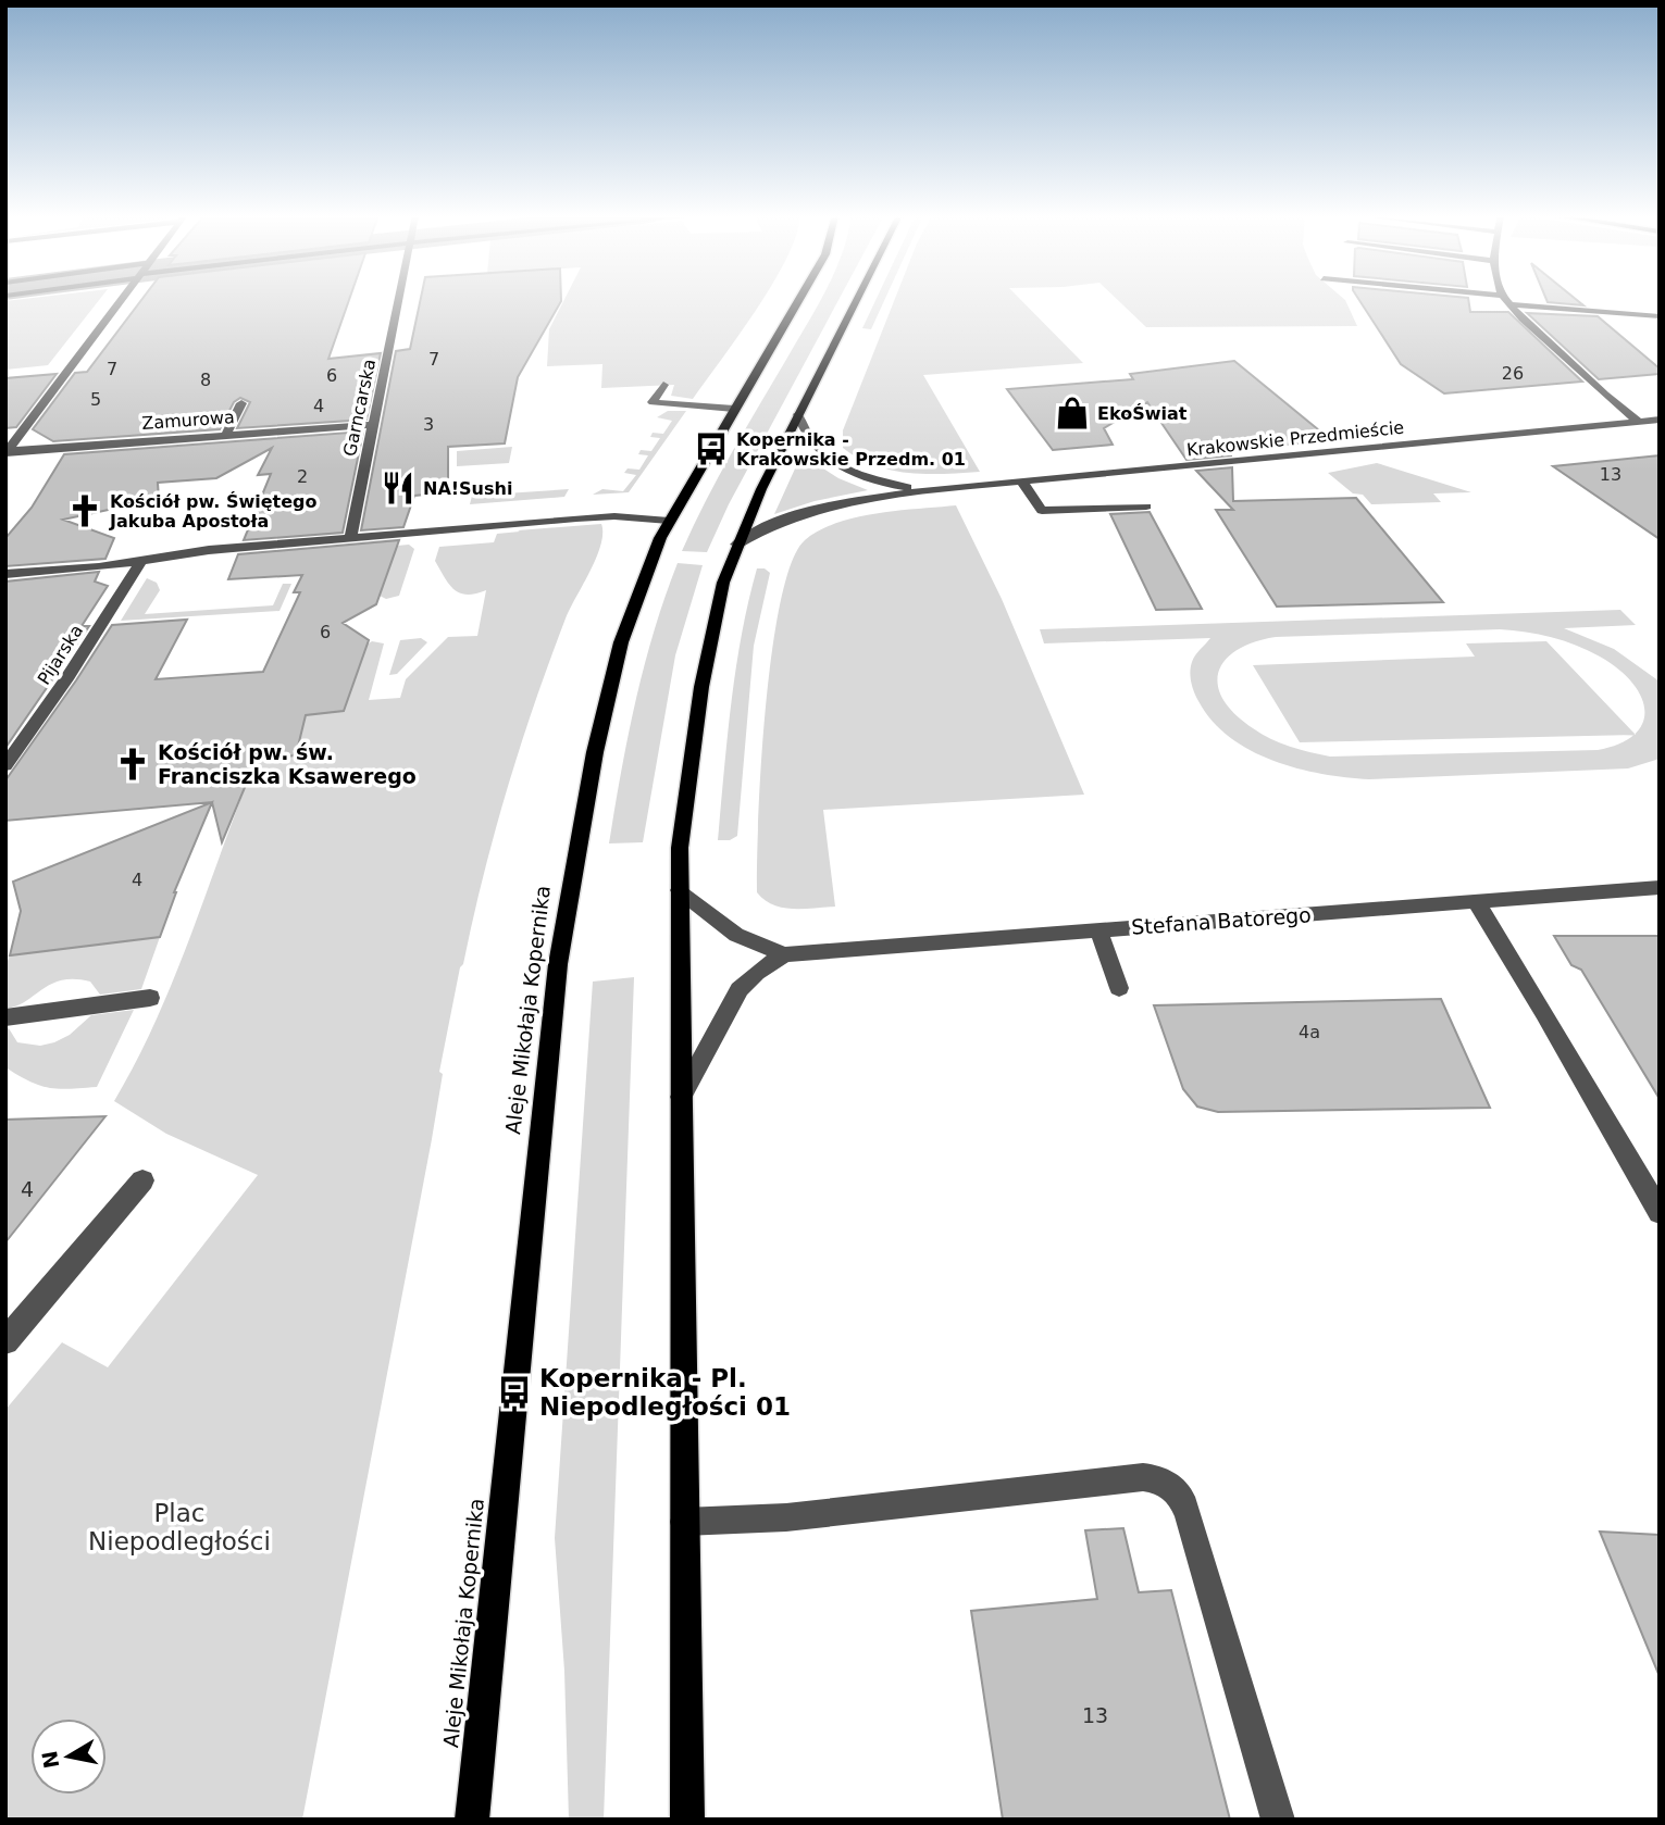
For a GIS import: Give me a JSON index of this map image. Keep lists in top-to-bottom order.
{
  "streets": {
    "main road": ["Aleje Mikołaja Kopernika"],
    "street": [
      "Garncarska",
      "Zamurowa",
      "Krakowskie Przedmieście",
      "Pijarska",
      "Stefana Batorego"
    ]
  },
  "crossings": [
    ["Garncarska", "Zamurowa"]
  ],
  "parks": ["Plac Niepodległości"],
  "places": {
    "shop": ["EkoŚwiat"],
    "bus stop": ["Kopernika - Krakowskie Przedm. 01", "Kopernika - Pl. Niepodległości 01"],
    "restaurant": ["NA!Sushi"],
    "church": ["Kościół pw. Świętego Jakuba Apostoła", "Kościół pw. św. Franciszka Ksawerego"]
  },
  "house_numbers": [
    "7",
    "7",
    "26",
    "6",
    "8",
    "5",
    "4",
    "3",
    "13",
    "2",
    "6",
    "4",
    "4a",
    "4",
    "13"
  ],
  "north": "left"
}
